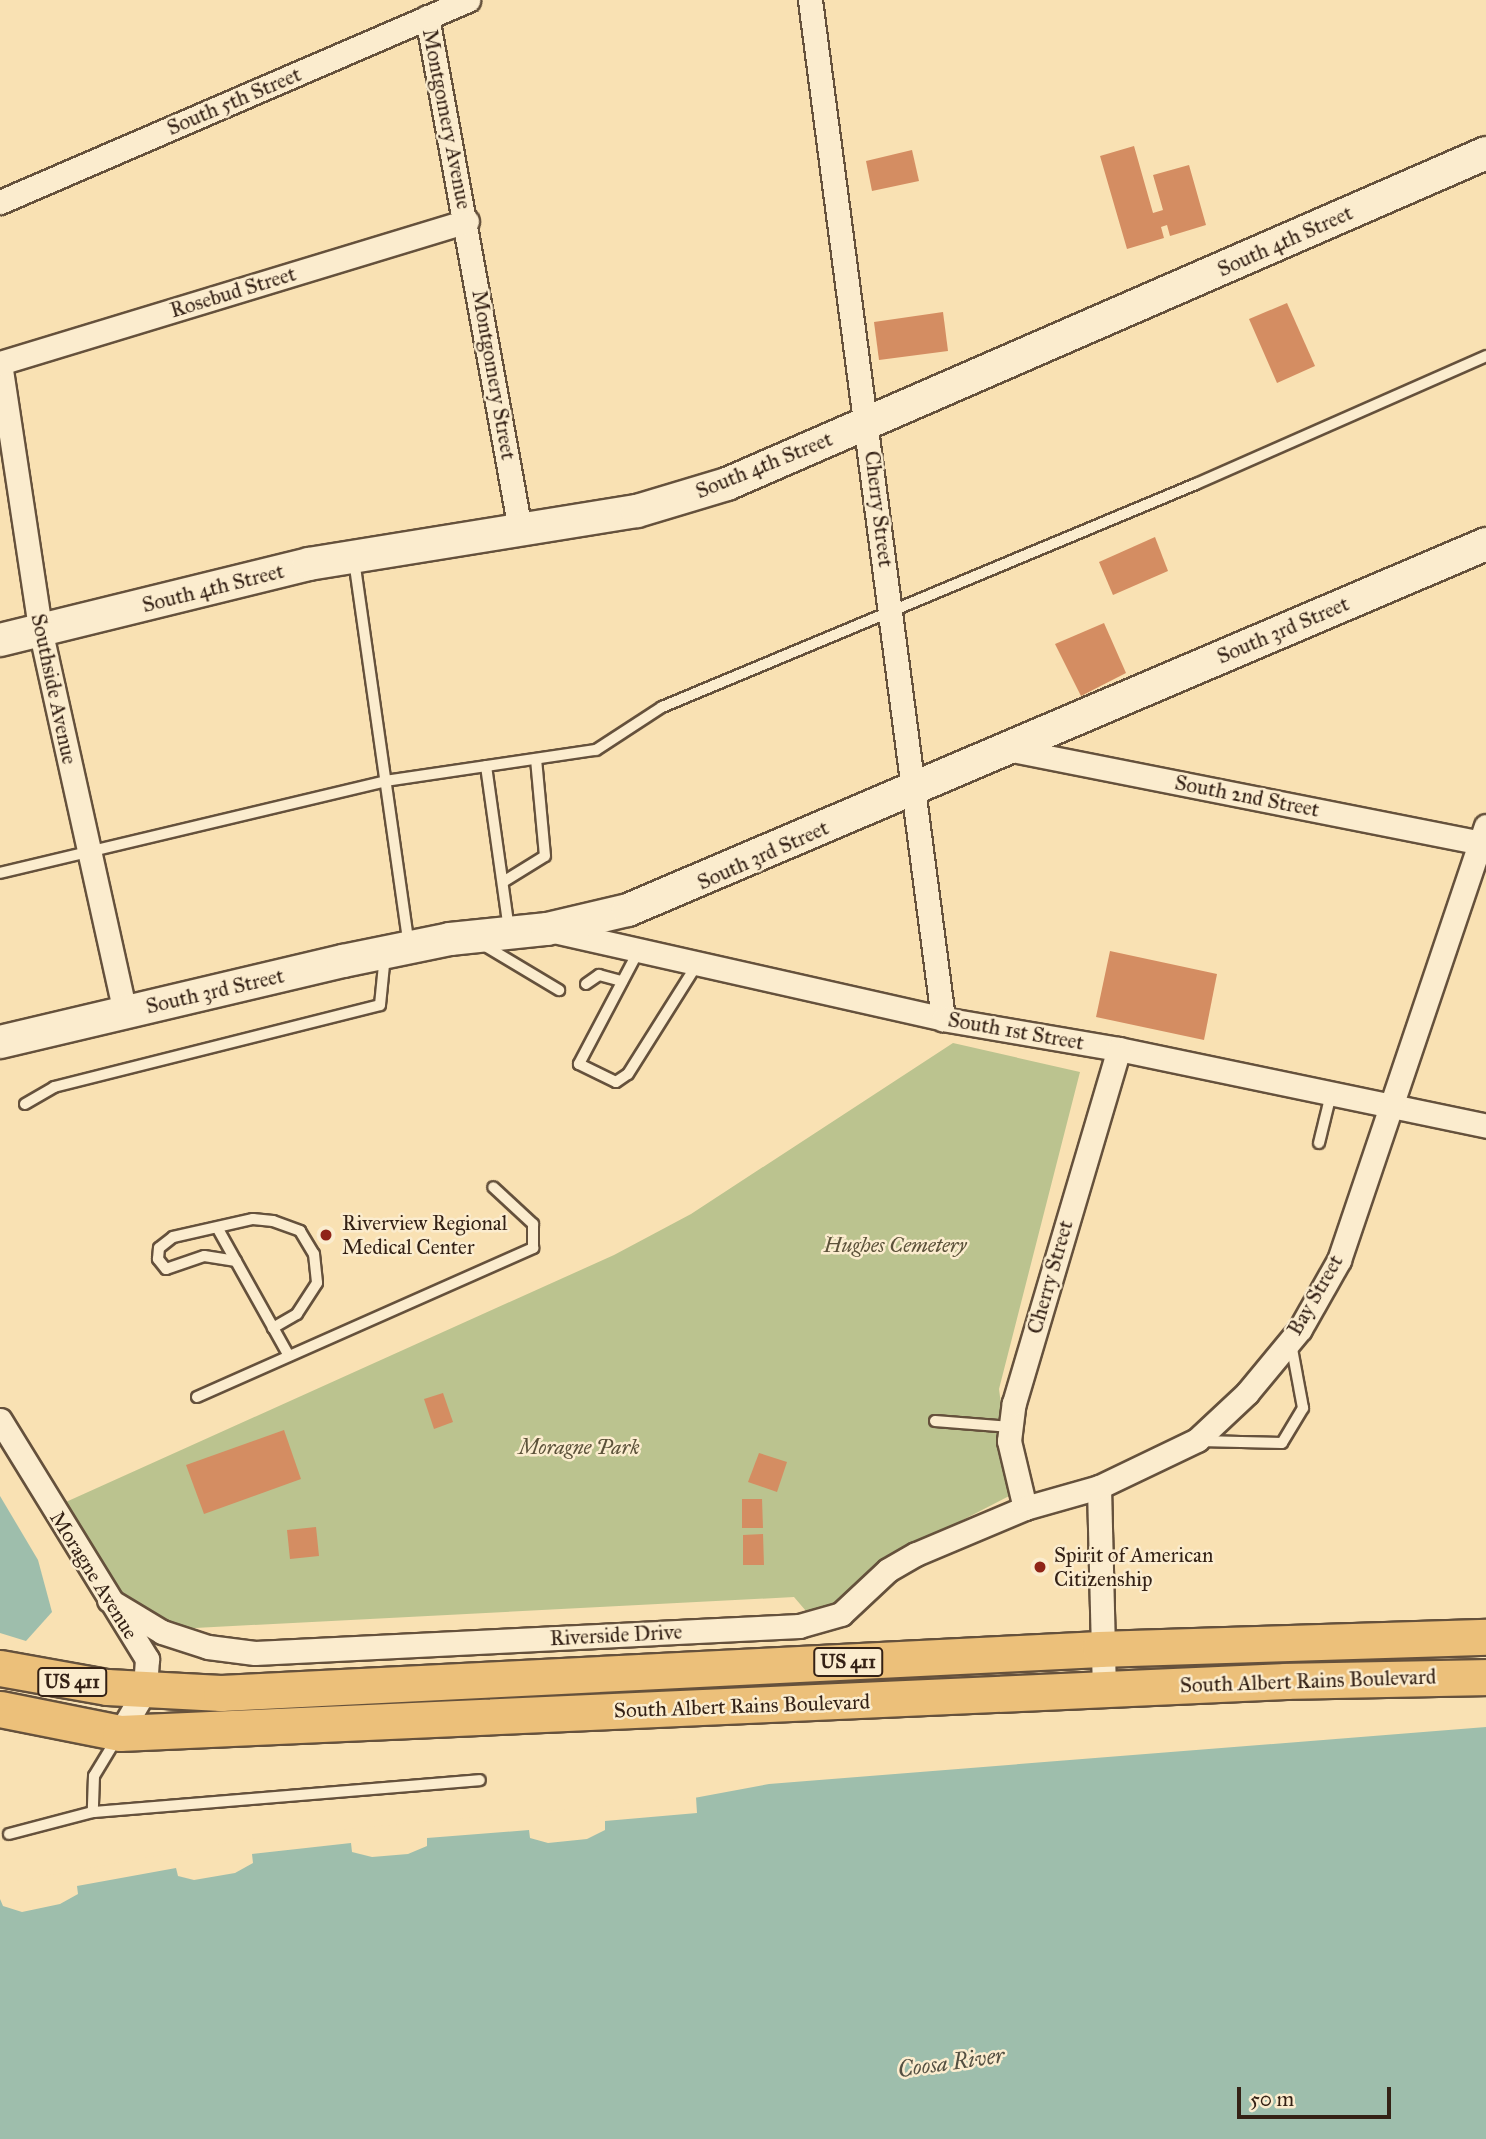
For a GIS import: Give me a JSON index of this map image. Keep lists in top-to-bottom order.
{
  "streets": {
    "main road": ["US 411", "South Albert Rains Boulevard"],
    "street": [
      "South 5th Street",
      "Montgomery Avenue",
      "South 4th Street",
      "Rosebud Street",
      "Montgomery Street",
      "Cherry Street",
      "South 3rd Street",
      "Southside Avenue",
      "South 2nd Street",
      "South 1st Street",
      "Bay Street",
      "Moragne Avenue",
      "Riverside Drive"
    ]
  },
  "crossings": [
    ["South 5th Street", "Montgomery Avenue"],
    ["Montgomery Avenue", "Rosebud Street"],
    ["Montgomery Avenue", "Montgomery Street"],
    ["South 4th Street", "Montgomery Street"],
    ["South 4th Street", "Cherry Street"],
    ["South 4th Street", "Southside Avenue"],
    ["Rosebud Street", "Montgomery Street"],
    ["Rosebud Street", "Southside Avenue"],
    ["Cherry Street", "South 3rd Street"],
    ["Cherry Street", "South 1st Street"],
    ["Cherry Street", "Riverside Drive"],
    ["South 3rd Street", "Southside Avenue"],
    ["South 3rd Street", "South 2nd Street"],
    ["South 3rd Street", "South 1st Street"],
    ["South 2nd Street", "Bay Street"],
    ["South 1st Street", "Bay Street"],
    ["Bay Street", "Riverside Drive"],
    ["Moragne Avenue", "Riverside Drive"],
    ["Moragne Avenue", "South Albert Rains Boulevard"]
  ],
  "water": ["Coosa River"],
  "parks": ["Hughes Cemetery", "Moragne Park"],
  "places": ["Riverview Regional Medical Center", "Spirit of American Citizenship"],
  "scale_bar": "50 m"
}
